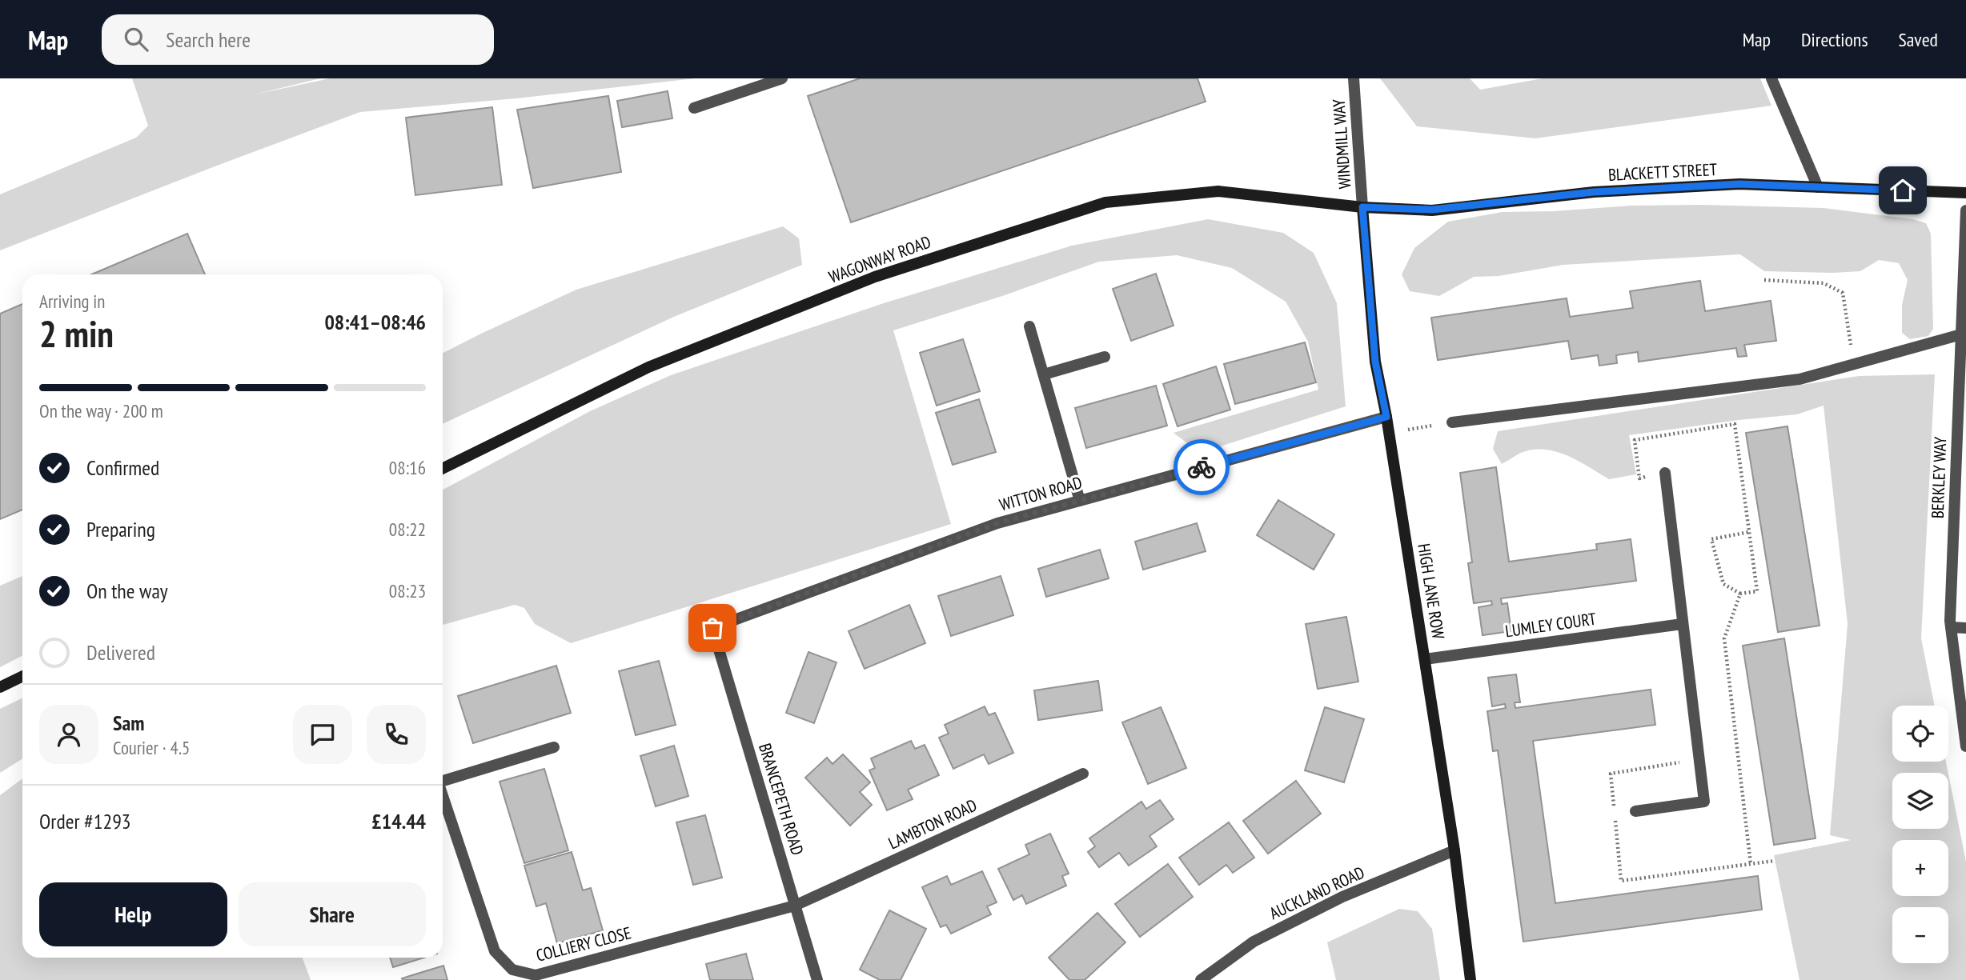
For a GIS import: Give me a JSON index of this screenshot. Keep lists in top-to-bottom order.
{
  "streets": {
    "main road": ["BLACKETT STREET", "WAGONWAY ROAD", "HIGH LANE ROW"],
    "street": [
      "WINDMILL WAY",
      "BERKLEY WAY",
      "WITTON ROAD",
      "LUMLEY COURT",
      "BRANCEPETH ROAD",
      "LAMBTON ROAD",
      "AUCKLAND ROAD",
      "COLLIERY CLOSE"
    ]
  },
  "crossings": [
    ["WINDMILL WAY", "BLACKETT STREET"],
    ["WINDMILL WAY", "WAGONWAY ROAD"],
    ["WINDMILL WAY", "HIGH LANE ROW"],
    ["BLACKETT STREET", "WAGONWAY ROAD"],
    ["BLACKETT STREET", "HIGH LANE ROW"],
    ["WAGONWAY ROAD", "HIGH LANE ROW"],
    ["WITTON ROAD", "HIGH LANE ROW"],
    ["WITTON ROAD", "BRANCEPETH ROAD"],
    ["HIGH LANE ROW", "LUMLEY COURT"],
    ["HIGH LANE ROW", "AUCKLAND ROAD"],
    ["BRANCEPETH ROAD", "LAMBTON ROAD"],
    ["BRANCEPETH ROAD", "COLLIERY CLOSE"],
    ["LAMBTON ROAD", "COLLIERY CLOSE"]
  ],
  "page": {
    "header": "Map",
    "search": "Search here",
    "nav": ["Map", "Directions", "Saved"],
    "heading": ["2 min", "Arriving in", "08:41–08:46"],
    "panel": [
      "Sam",
      "Courier · 4.5",
      "Order #1293",
      "£14.44"
    ],
    "bar": "On the way · 200 m",
    "list": [
      ["Confirmed", "08:16"],
      ["Preparing", "08:22"],
      ["On the way", "08:23"],
      "Delivered"
    ],
    "map_buttons": ["+", "−"],
    "buttons": ["Help", "Share"]
  }
}
